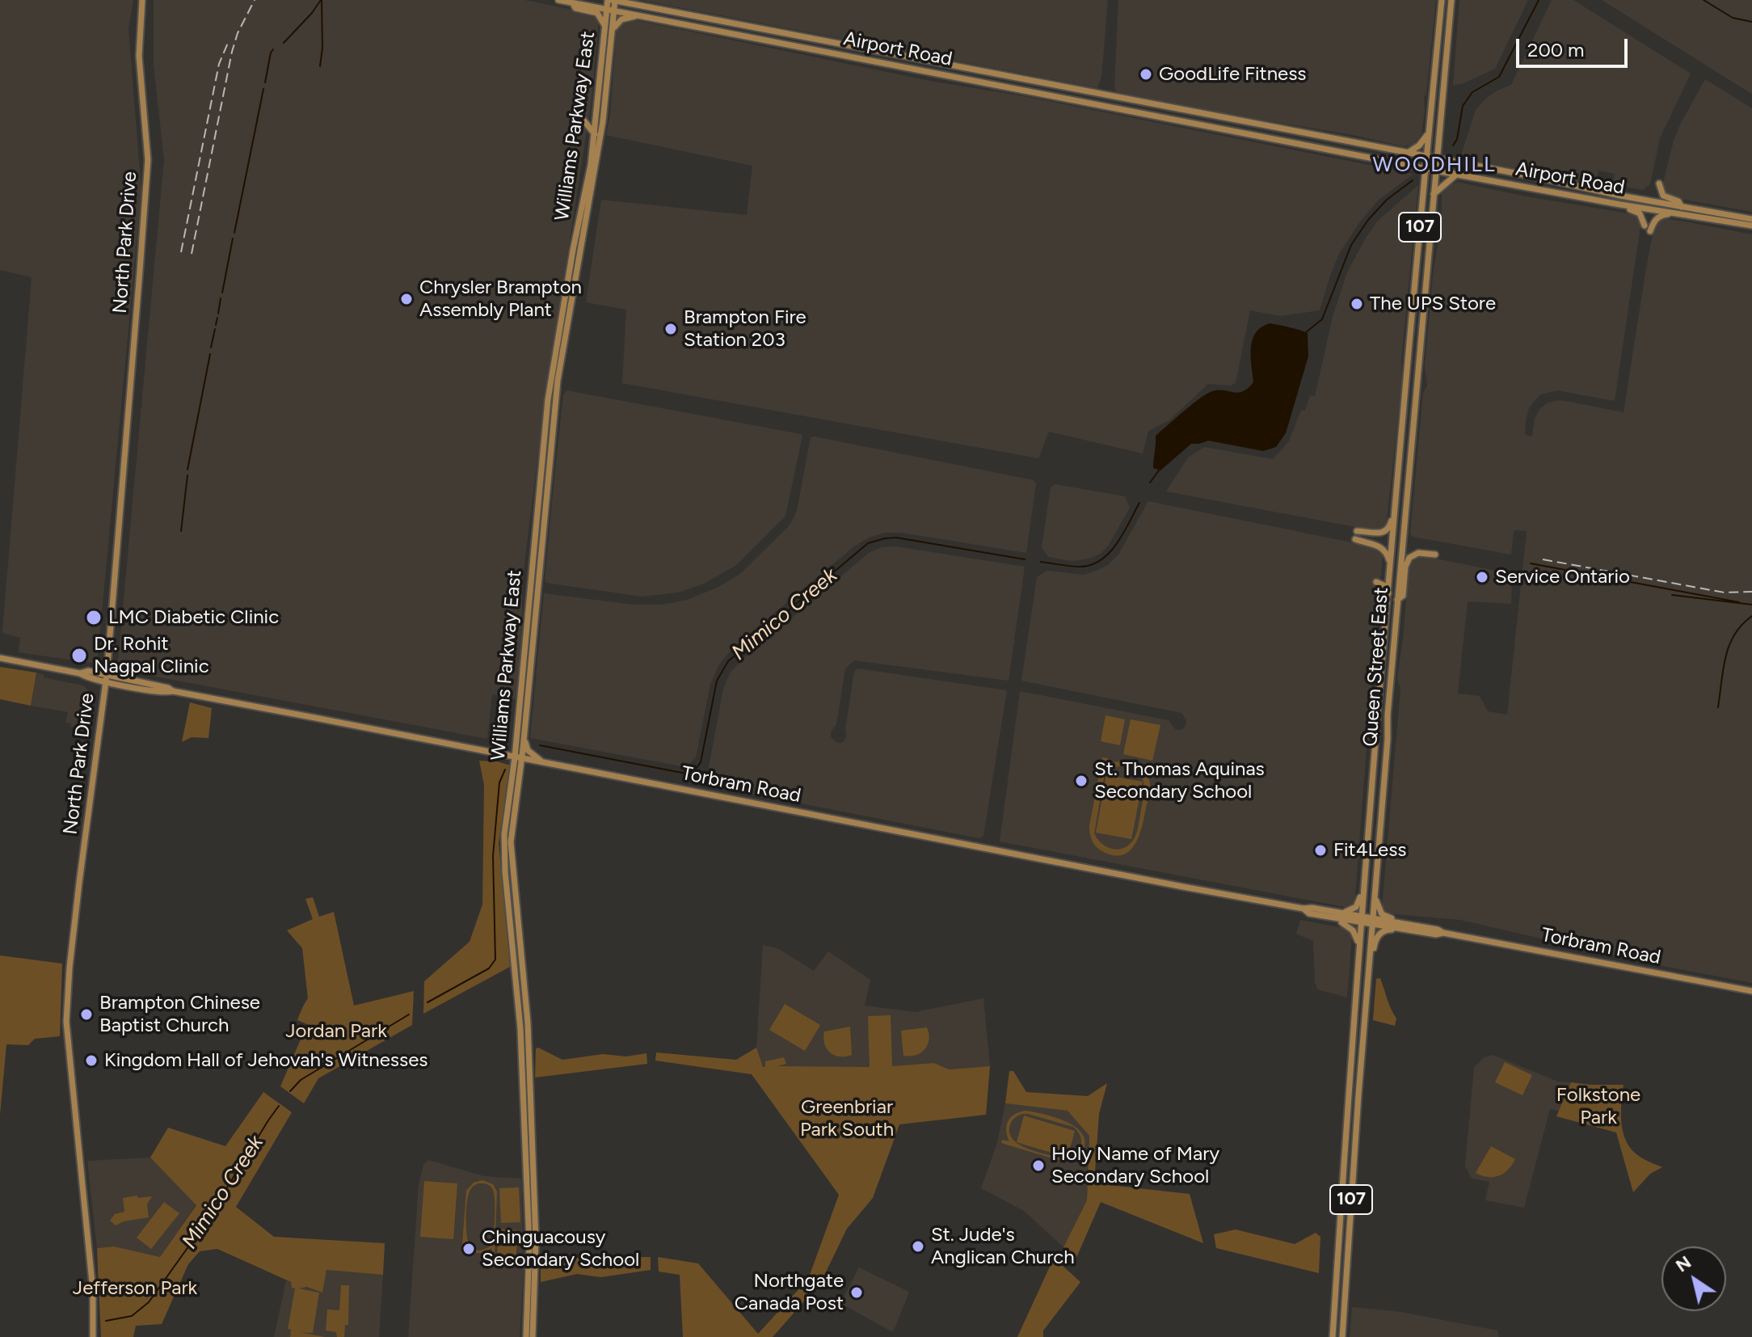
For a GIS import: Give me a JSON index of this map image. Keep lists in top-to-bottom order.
{
  "streets": {
    "main road": [
      "Airport Road",
      "Williams Parkway East",
      "107",
      "North Park Drive",
      "Queen Street East",
      "Torbram Road"
    ]
  },
  "crossings": [
    ["Airport Road", "Williams Parkway East"],
    ["Airport Road", "Queen Street East"],
    ["Williams Parkway East", "Torbram Road"],
    ["North Park Drive", "Torbram Road"],
    ["Queen Street East", "Torbram Road"]
  ],
  "districts": ["WOODHILL"],
  "water": ["Mimico Creek"],
  "parks": [
    "Jordan Park",
    "Folkstone Park",
    "Greenbriar Park South",
    "Jefferson Park"
  ],
  "places": [
    "GoodLife Fitness",
    "Chrysler Brampton Assembly Plant",
    "The UPS Store",
    "Brampton Fire Station 203",
    "Service Ontario",
    "LMC Diabetic Clinic",
    "Dr. Rohit Nagpal Clinic",
    "St. Thomas Aquinas Secondary School",
    "Fit4Less",
    "Brampton Chinese Baptist Church",
    "Kingdom Hall of Jehovah's Witnesses",
    "Holy Name of Mary Secondary School",
    "St. Jude's Anglican Church",
    "Chinguacousy Secondary School",
    "Northgate Canada Post"
  ],
  "scale_bar": "200 m",
  "north": "top left"
}
